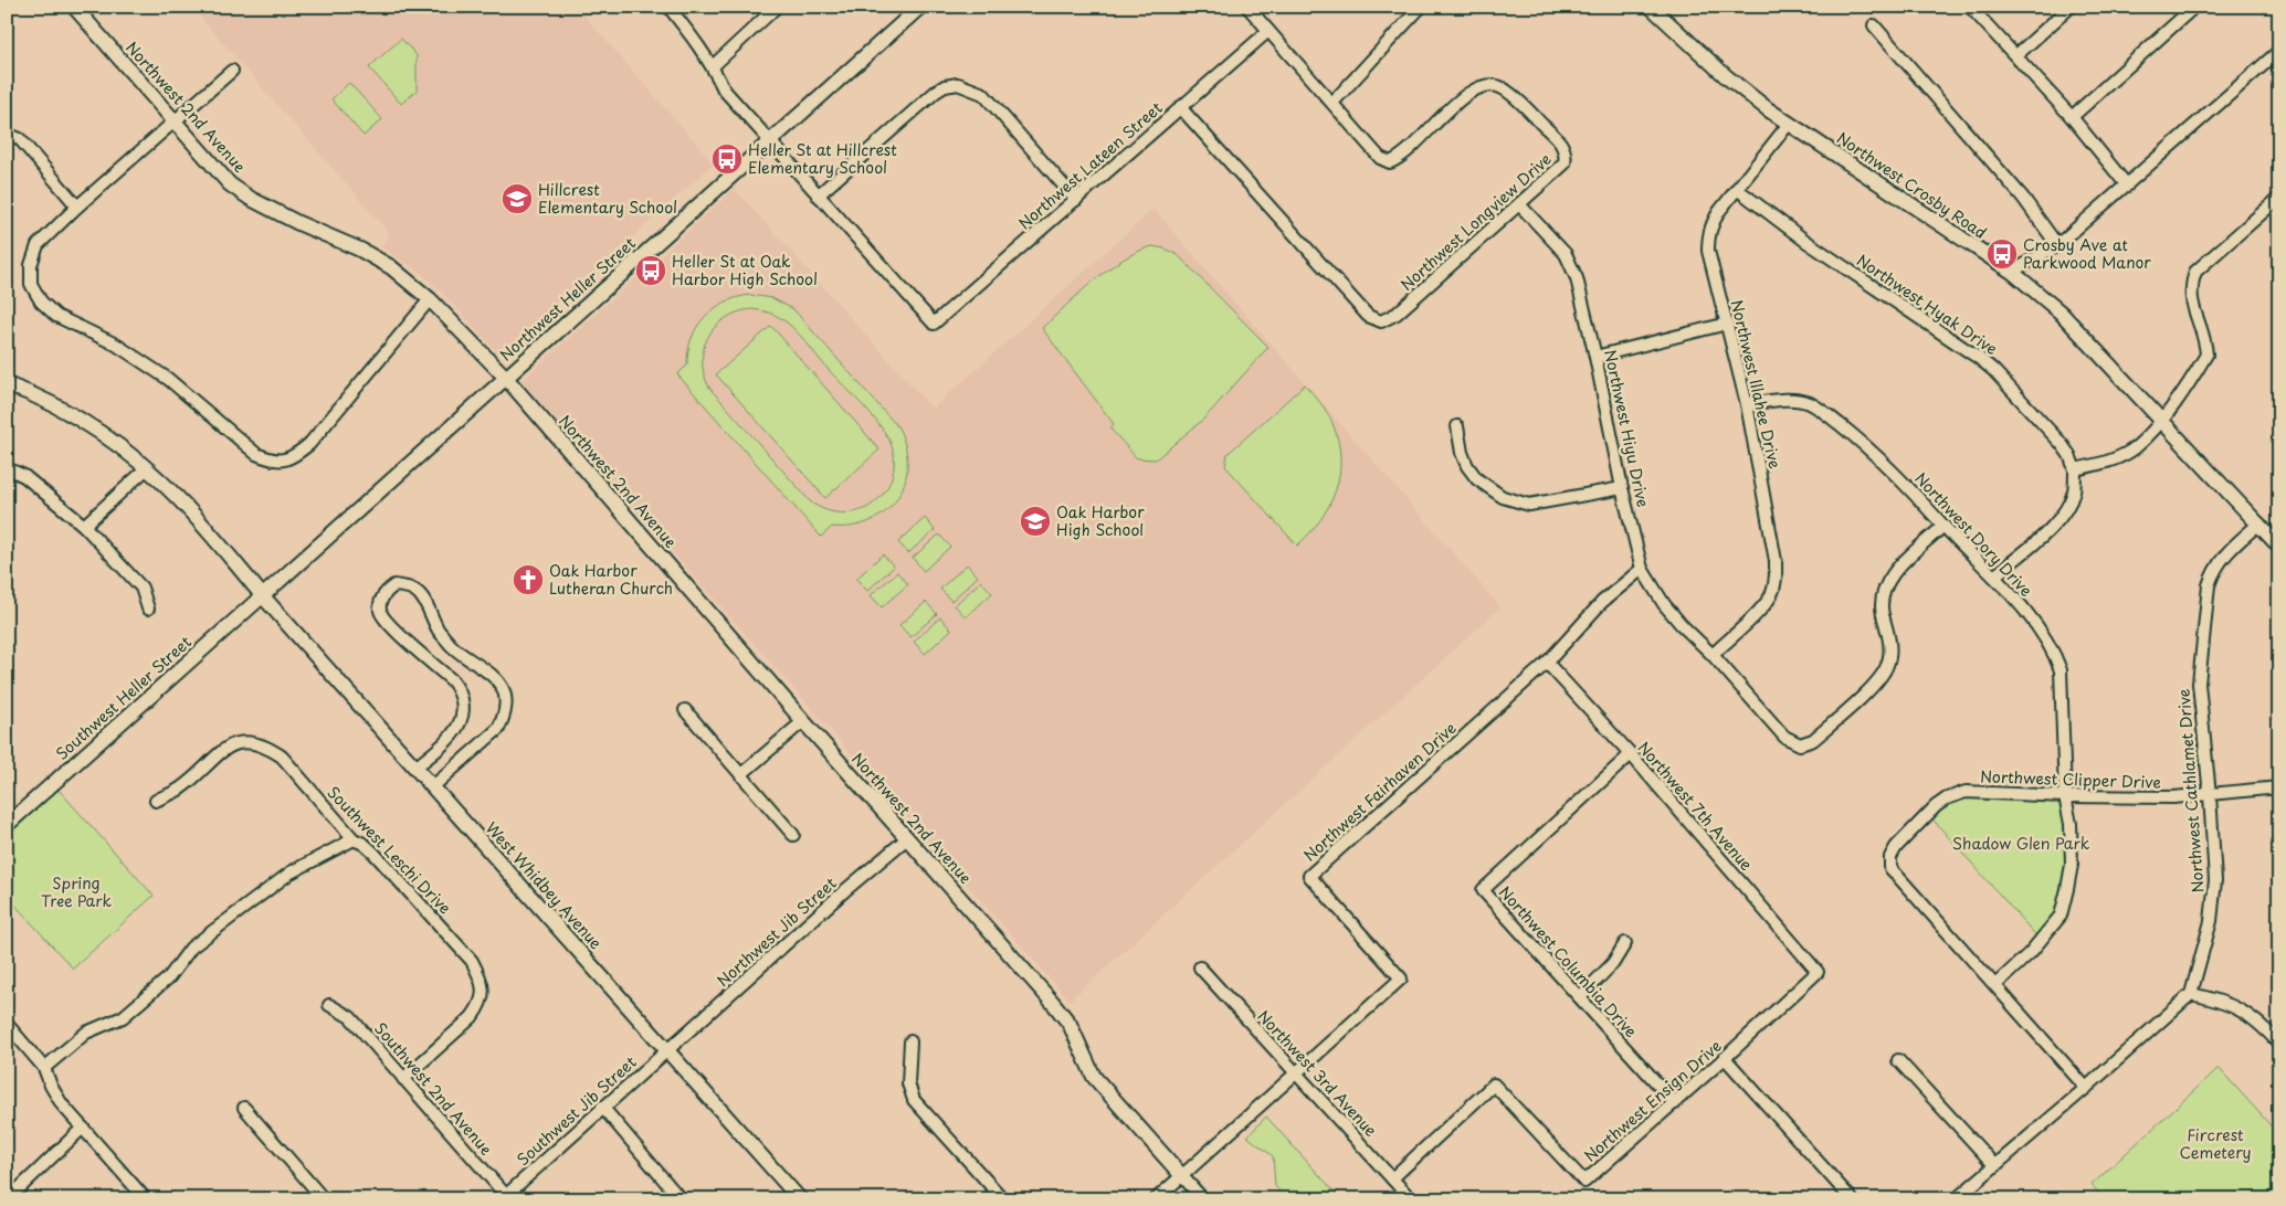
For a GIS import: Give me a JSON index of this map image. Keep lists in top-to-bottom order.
{
  "streets": {
    "street": [
      "Northwest 2nd Avenue",
      "Northwest Lateen Street",
      "Northwest Crosby Road",
      "Northwest Longview Drive",
      "Northwest Heller Street",
      "Northwest Hyak Drive",
      "Northwest Illahee Drive",
      "Northwest Hiyu Drive",
      "Northwest Dory Drive",
      "Southwest Heller Street",
      "Northwest Clipper Drive",
      "Northwest Cathlamet Drive",
      "Northwest Fairhaven Drive",
      "Northwest 7th Avenue",
      "Southwest Leschi Drive",
      "West Whidbey Avenue",
      "Northwest Jib Street",
      "Northwest Columbia Drive",
      "Northwest 3rd Avenue",
      "Southwest 2nd Avenue",
      "Northwest Ensign Drive",
      "Southwest Jib Street"
    ]
  },
  "crossings": [
    ["Northwest 2nd Avenue", "Northwest Heller Street"],
    ["Northwest 2nd Avenue", "Northwest Fairhaven Drive"],
    ["Northwest 2nd Avenue", "Northwest Jib Street"],
    ["Northwest Lateen Street", "Northwest Longview Drive"],
    ["Northwest Crosby Road", "Northwest Illahee Drive"],
    ["Northwest Crosby Road", "Northwest Cathlamet Drive"],
    ["Northwest Longview Drive", "Northwest Hiyu Drive"],
    ["Northwest Heller Street", "Southwest Heller Street"],
    ["Northwest Heller Street", "West Whidbey Avenue"],
    ["Northwest Hyak Drive", "Northwest Illahee Drive"],
    ["Northwest Illahee Drive", "Northwest Hiyu Drive"],
    ["Northwest Illahee Drive", "Northwest Dory Drive"],
    ["Northwest Hiyu Drive", "Northwest Dory Drive"],
    ["Northwest Hiyu Drive", "Northwest Fairhaven Drive"],
    ["Northwest Dory Drive", "Northwest Clipper Drive"],
    ["Southwest Heller Street", "West Whidbey Avenue"],
    ["Northwest Clipper Drive", "Northwest Cathlamet Drive"],
    ["Northwest Fairhaven Drive", "Northwest 7th Avenue"],
    ["Northwest Fairhaven Drive", "Northwest 3rd Avenue"],
    ["Northwest 7th Avenue", "Northwest Columbia Drive"],
    ["Northwest 7th Avenue", "Northwest Ensign Drive"],
    ["Southwest Leschi Drive", "Southwest 2nd Avenue"],
    ["West Whidbey Avenue", "Northwest Jib Street"],
    ["West Whidbey Avenue", "Southwest Jib Street"],
    ["Northwest Jib Street", "Southwest Jib Street"],
    ["Northwest Columbia Drive", "Northwest Ensign Drive"],
    ["Northwest 3rd Avenue", "Northwest Ensign Drive"],
    ["Southwest 2nd Avenue", "Southwest Jib Street"]
  ],
  "parks": ["Shadow Glen Park", "Spring Tree Park", "Fircrest Cemetery"],
  "places": {
    "bus stop": ["Heller St at Hillcrest Elementary School", "Crosby Ave at Parkwood Manor", "Heller St at Oak Harbor High School"],
    "school or university": ["Hillcrest Elementary School", "Oak Harbor High School"],
    "church": ["Oak Harbor Lutheran Church"]
  }
}
